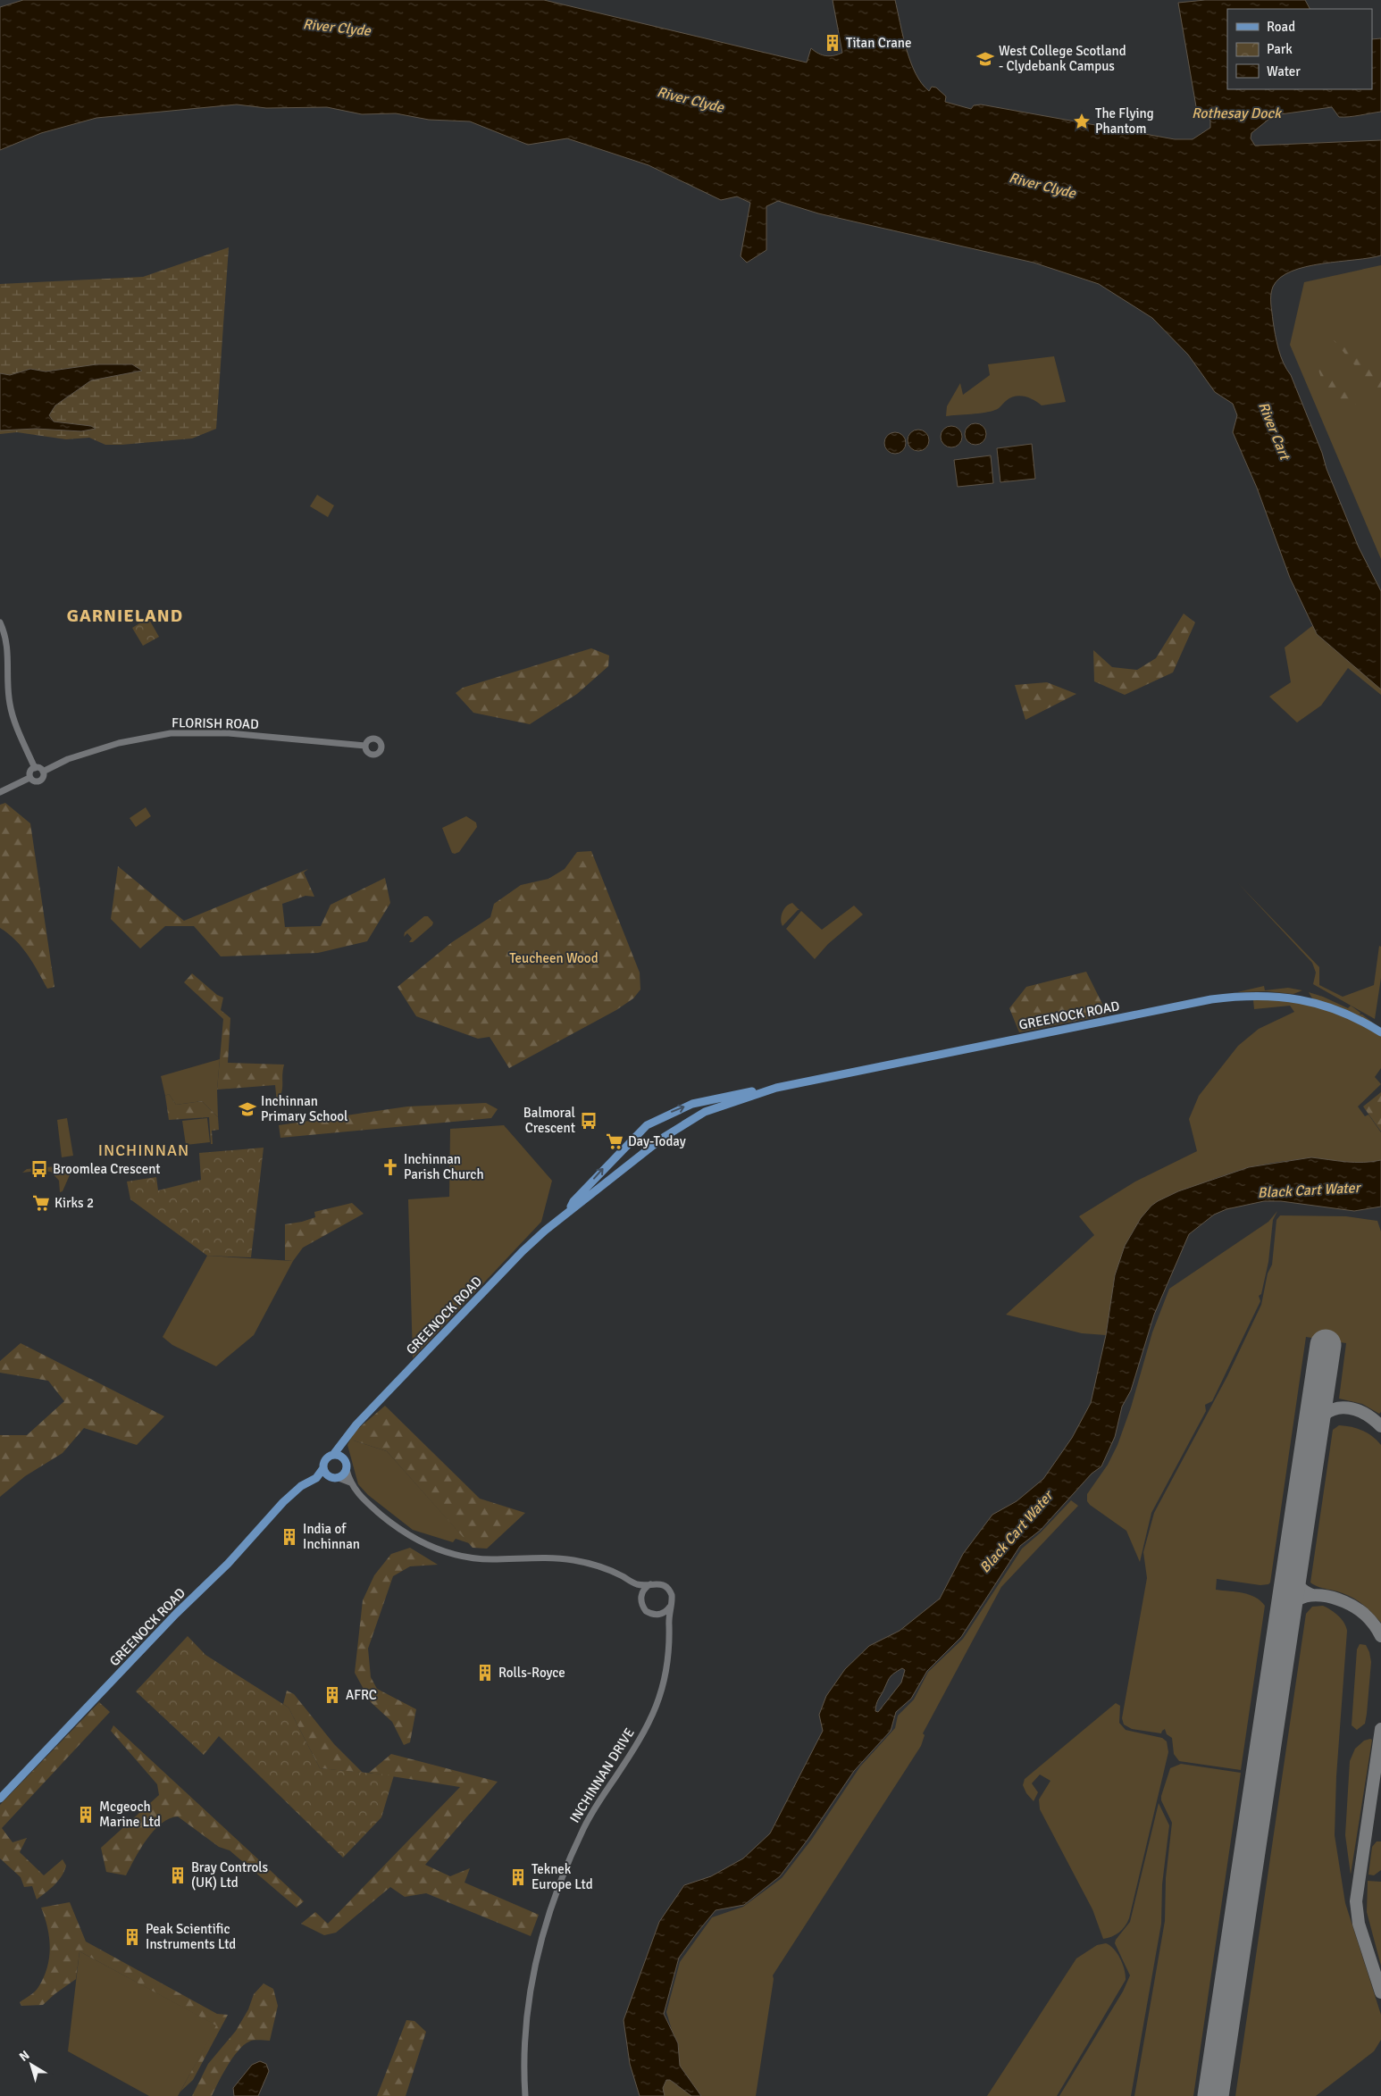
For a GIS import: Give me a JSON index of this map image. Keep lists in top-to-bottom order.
{
  "streets": {
    "main road": ["GREENOCK ROAD"],
    "street": ["FLORISH ROAD", "INCHINNAN DRIVE"]
  },
  "districts": ["GARNIELAND", "INCHINNAN"],
  "water": [
    "River Clyde",
    "Rothesay Dock",
    "River Cart",
    "Black Cart Water"
  ],
  "parks": ["Teucheen Wood"],
  "places": {
    "building": [
      "Titan Crane",
      "India of Inchinnan",
      "Rolls-Royce",
      "AFRC",
      "Mcgeoch Marine Ltd",
      "Bray Controls (UK) Ltd",
      "Teknek Europe Ltd",
      "Peak Scientific Instruments Ltd"
    ],
    "school or university": ["West College Scotland - Clydebank Campus", "Inchinnan Primary School"],
    "place": ["The Flying Phantom"],
    "bus stop": ["Balmoral Crescent", "Broomlea Crescent"],
    "supermarket": ["Day-Today", "Kirks 2"],
    "church": ["Inchinnan Parish Church"]
  },
  "legend": ["Road", "Park", "Water"],
  "north": "top left"
}
